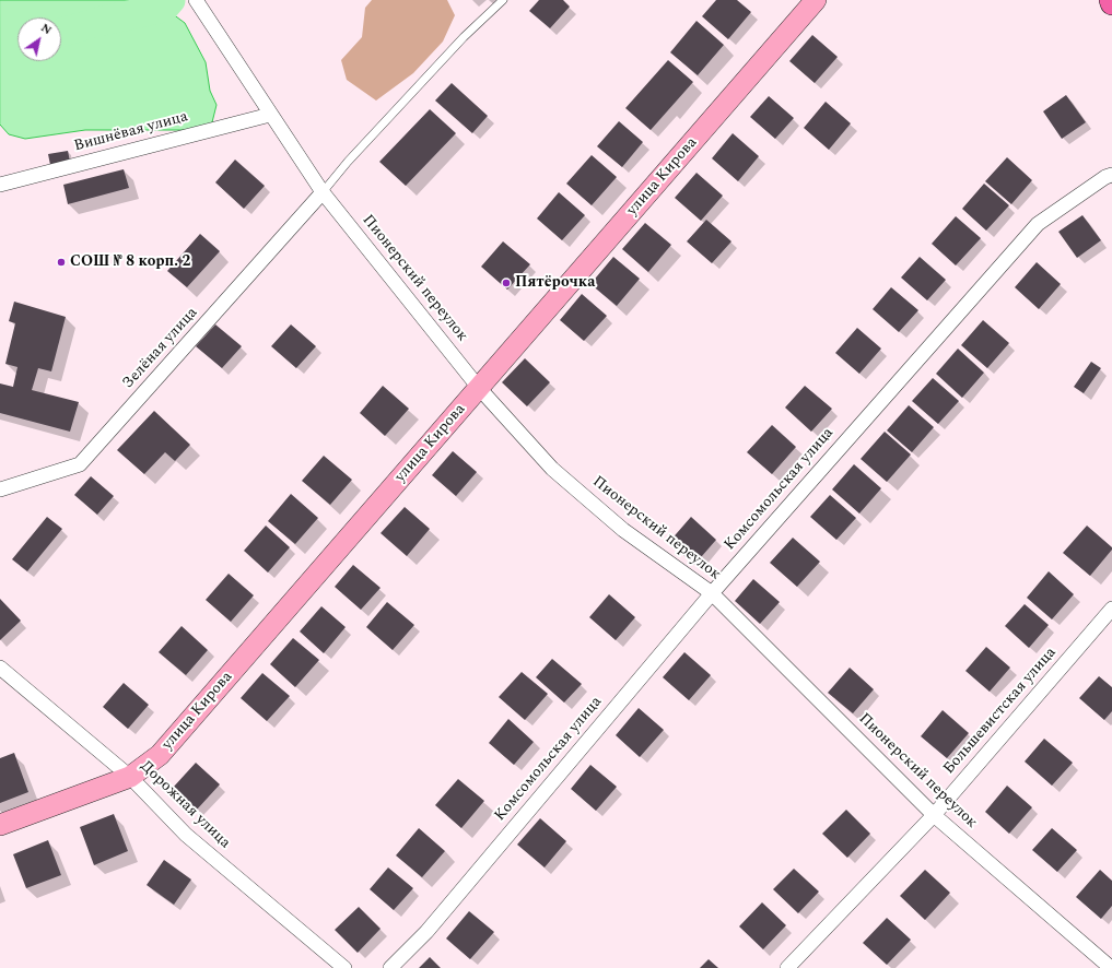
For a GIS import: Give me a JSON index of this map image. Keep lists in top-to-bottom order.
{
  "streets": {
    "street": [
      "Вишнёвая улица",
      "улица Кирова",
      "Пионерский переулок",
      "Зелёная улица",
      "Комсомольская улица",
      "Большевистская улица",
      "Дорожная улица"
    ]
  },
  "crossings": [
    ["Вишнёвая улица", "Пионерский переулок"],
    ["улица Кирова", "Пионерский переулок"],
    ["улица Кирова", "Дорожная улица"],
    ["Пионерский переулок", "Зелёная улица"],
    ["Пионерский переулок", "Комсомольская улица"],
    ["Пионерский переулок", "Большевистская улица"]
  ],
  "places": ["СОШ № 8 корп. 2", "Пятёрочка"],
  "north": "top right"
}
